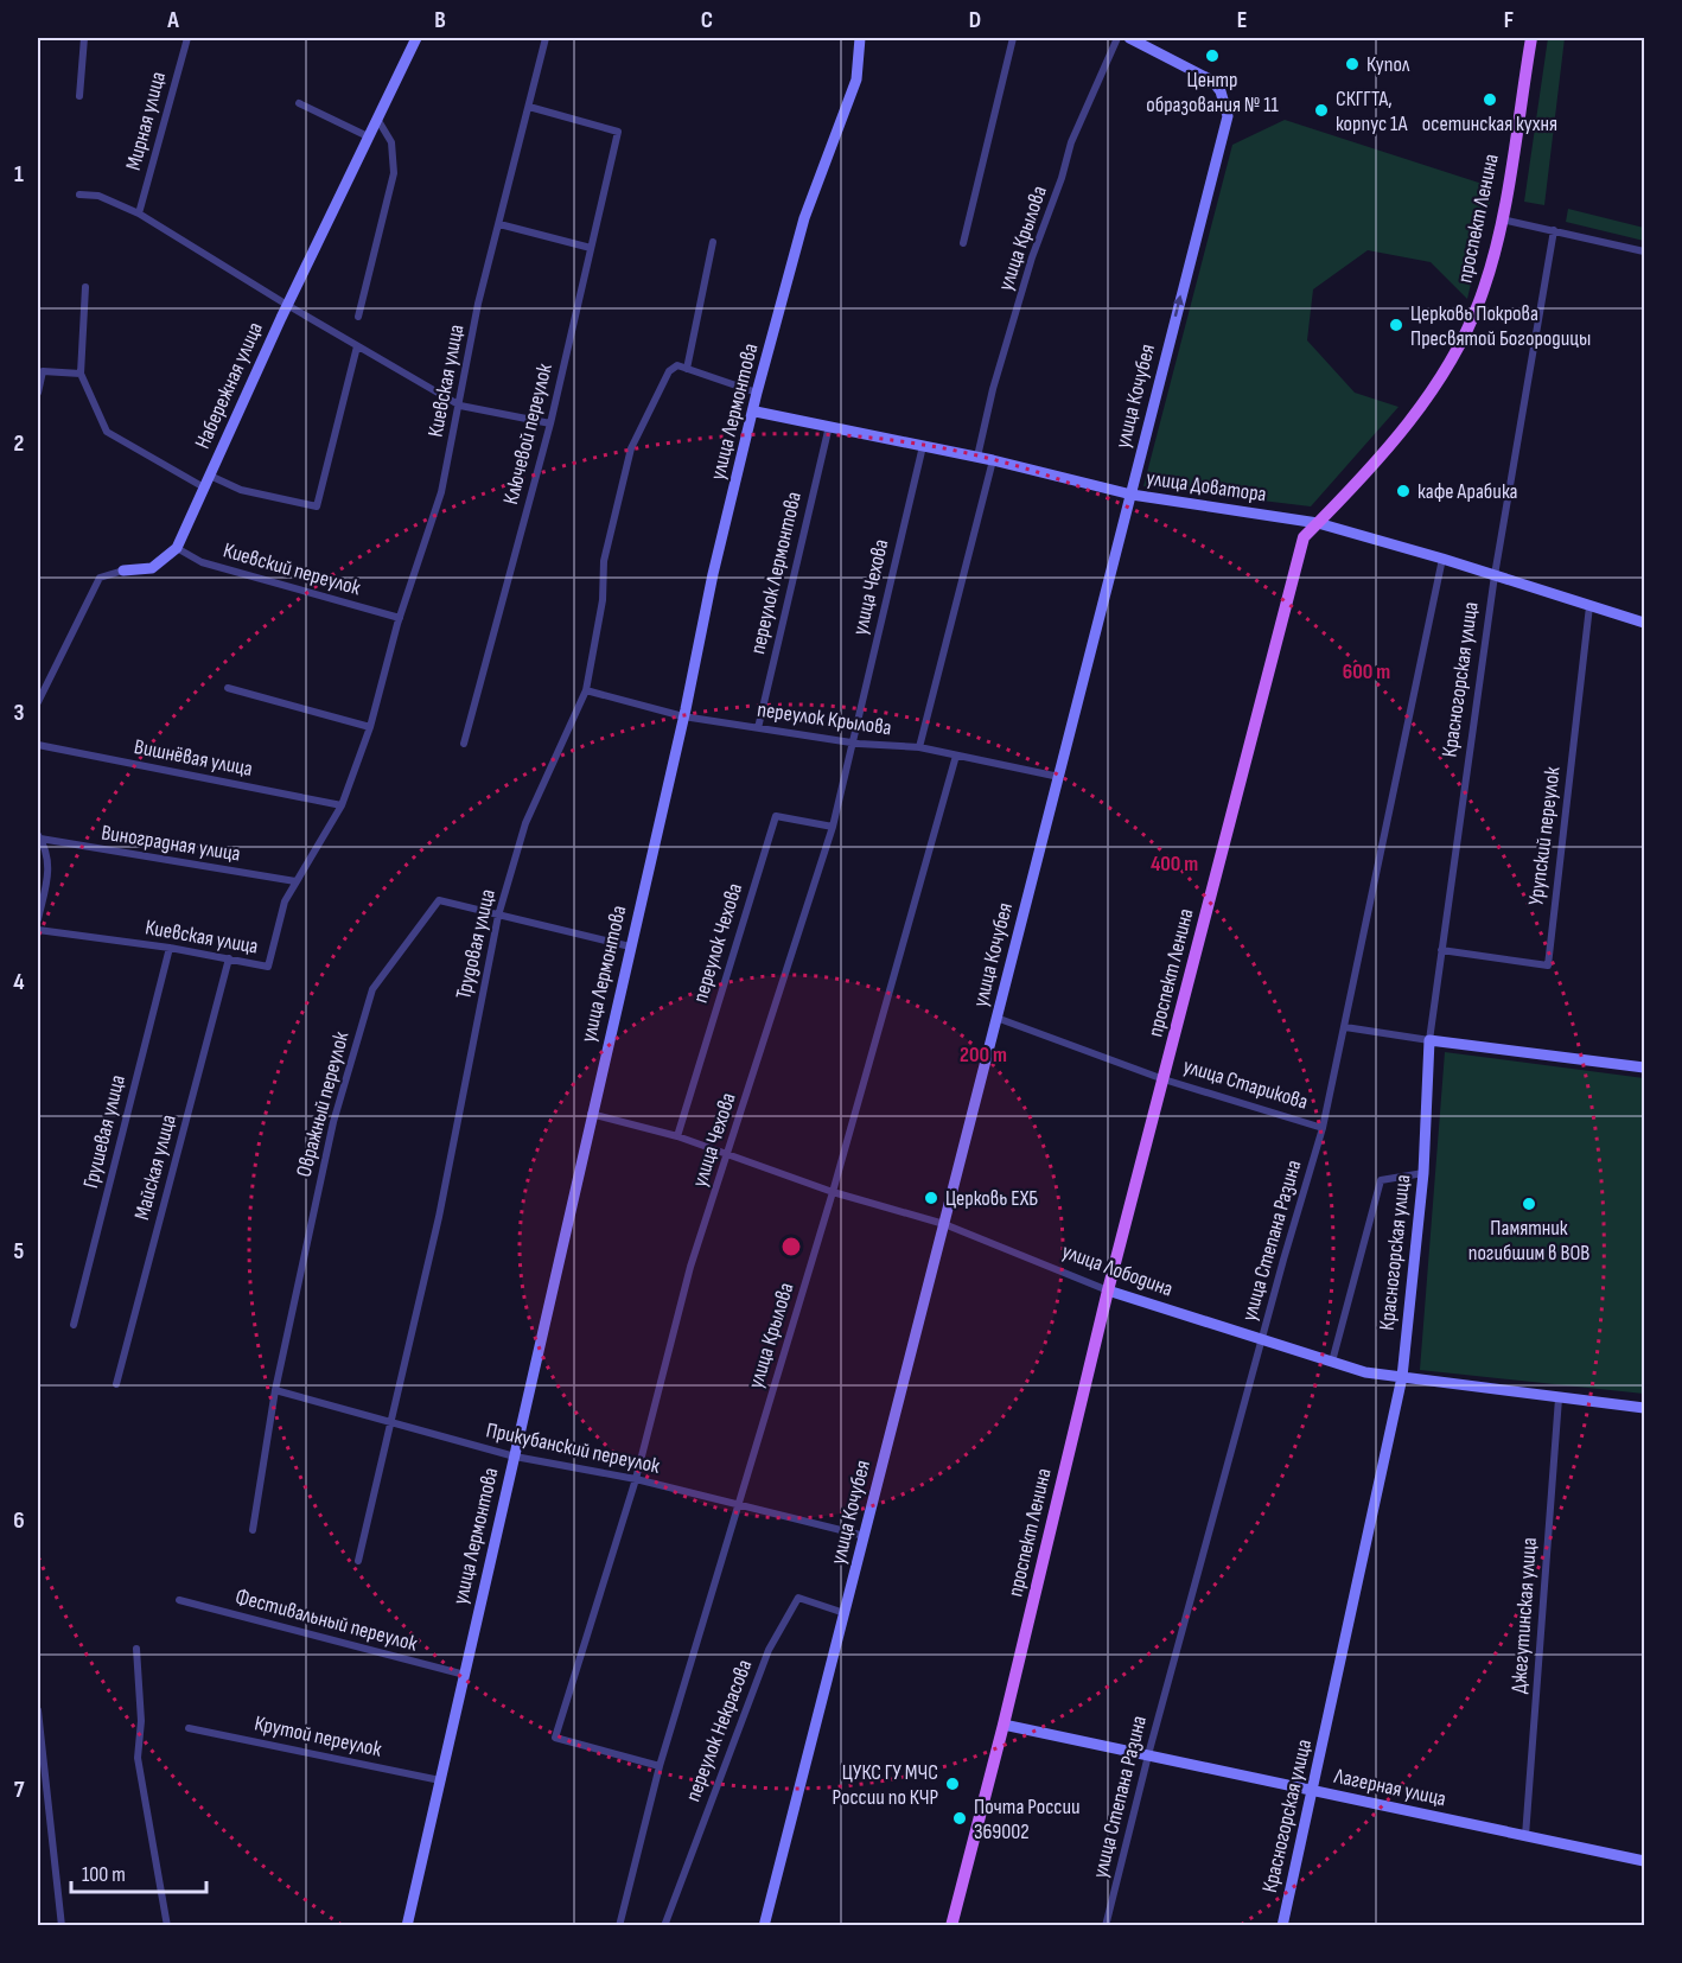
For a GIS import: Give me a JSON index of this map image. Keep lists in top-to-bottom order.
{
  "streets": {
    "main road": ["проспект Ленина"],
    "street": [
      "Мирная улица",
      "улица Крылова",
      "Киевская улица",
      "Набережная улица",
      "улица Кочубея",
      "улица Лермонтова",
      "Ключевой переулок",
      "улица Доватора",
      "Киевский переулок",
      "переулок Лермонтова",
      "улица Чехова",
      "Красногорская улица",
      "переулок Крылова",
      "Вишнёвая улица",
      "Урупский переулок",
      "Виноградная улица",
      "переулок Чехова",
      "Трудовая улица",
      "улица Старикова",
      "Овражный переулок",
      "Грушевая улица",
      "Майская улица",
      "улица Степана Разина",
      "улица Лободина",
      "Прикубанский переулок",
      "Джегутинская улица",
      "Фестивальный переулок",
      "переулок Некрасова",
      "Крутой переулок",
      "Лагерная улица"
    ]
  },
  "crossings": [
    ["проспект Ленина", "улица Доватора"],
    ["проспект Ленина", "улица Старикова"],
    ["проспект Ленина", "улица Лободина"],
    ["проспект Ленина", "Лагерная улица"],
    ["улица Крылова", "улица Доватора"],
    ["улица Крылова", "улица Чехова"],
    ["улица Крылова", "переулок Крылова"],
    ["улица Крылова", "улица Лободина"],
    ["улица Крылова", "Прикубанский переулок"],
    ["Киевская улица", "Ключевой переулок"],
    ["Киевская улица", "Киевский переулок"],
    ["Киевская улица", "Вишнёвая улица"],
    ["Киевская улица", "Виноградная улица"],
    ["Киевская улица", "Грушевая улица"],
    ["Киевская улица", "Майская улица"],
    ["Набережная улица", "Киевский переулок"],
    ["улица Кочубея", "улица Доватора"],
    ["улица Кочубея", "переулок Крылова"],
    ["улица Кочубея", "улица Старикова"],
    ["улица Кочубея", "улица Лободина"],
    ["улица Кочубея", "Прикубанский переулок"],
    ["улица Кочубея", "переулок Некрасова"],
    ["улица Лермонтова", "улица Доватора"],
    ["улица Лермонтова", "переулок Крылова"],
    ["улица Лермонтова", "Овражный переулок"],
    ["улица Лермонтова", "улица Лободина"],
    ["улица Лермонтова", "Прикубанский переулок"],
    ["улица Лермонтова", "Фестивальный переулок"],
    ["улица Лермонтова", "Крутой переулок"],
    ["улица Доватора", "переулок Лермонтова"],
    ["улица Доватора", "улица Чехова"],
    ["улица Доватора", "Красногорская улица"],
    ["улица Доватора", "Урупский переулок"],
    ["улица Доватора", "улица Степана Разина"],
    ["переулок Лермонтова", "переулок Крылова"],
    ["улица Чехова", "переулок Крылова"],
    ["улица Чехова", "переулок Чехова"],
    ["улица Чехова", "улица Лободина"],
    ["улица Чехова", "Прикубанский переулок"],
    ["Красногорская улица", "Урупский переулок"],
    ["Красногорская улица", "улица Лободина"],
    ["Красногорская улица", "Лагерная улица"],
    ["переулок Крылова", "Трудовая улица"],
    ["переулок Чехова", "улица Лободина"],
    ["Трудовая улица", "Овражный переулок"],
    ["Трудовая улица", "Прикубанский переулок"],
    ["улица Старикова", "улица Степана Разина"],
    ["Овражный переулок", "Прикубанский переулок"],
    ["улица Степана Разина", "улица Лободина"],
    ["улица Степана Разина", "Лагерная улица"],
    ["улица Лободина", "Джегутинская улица"],
    ["Джегутинская улица", "Лагерная улица"]
  ],
  "places": [
    "Центр образования № 11",
    "Купол",
    "осетинская кухня",
    "СКГГТА, корпус 1А",
    "Церковь Покрова Пресвятой Богородицы",
    "кафе Арабика",
    "Церковь ЕХБ",
    "Памятник погибшим в ВОВ",
    "ЦУКС ГУ МЧС России по КЧР",
    "Почта России 369002"
  ],
  "scale_bar": "100 m",
  "grid": {
    "columns": [
      "A",
      "B",
      "C",
      "D",
      "E",
      "F"
    ],
    "rows": [
      "1",
      "2",
      "3",
      "4",
      "5",
      "6",
      "7"
    ]
  },
  "rings": ["600 m", "400 m", "200 m"]
}
